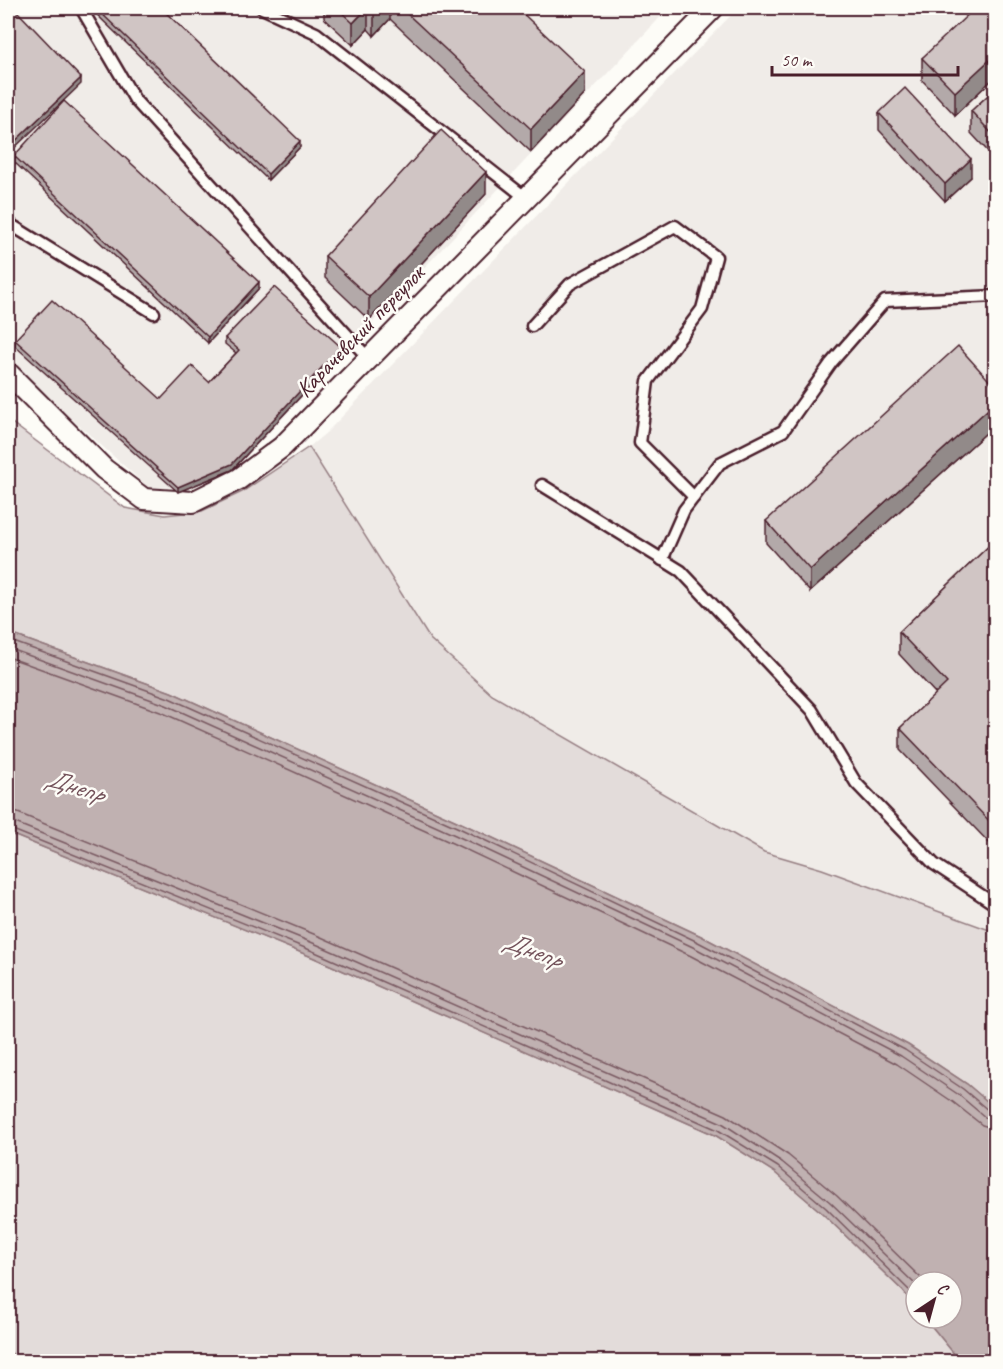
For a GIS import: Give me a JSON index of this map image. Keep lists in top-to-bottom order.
{
  "streets": {
    "street": ["Карачевский переулок"]
  },
  "water": ["Днепр"],
  "scale_bar": "50 m",
  "north": "top right"
}
